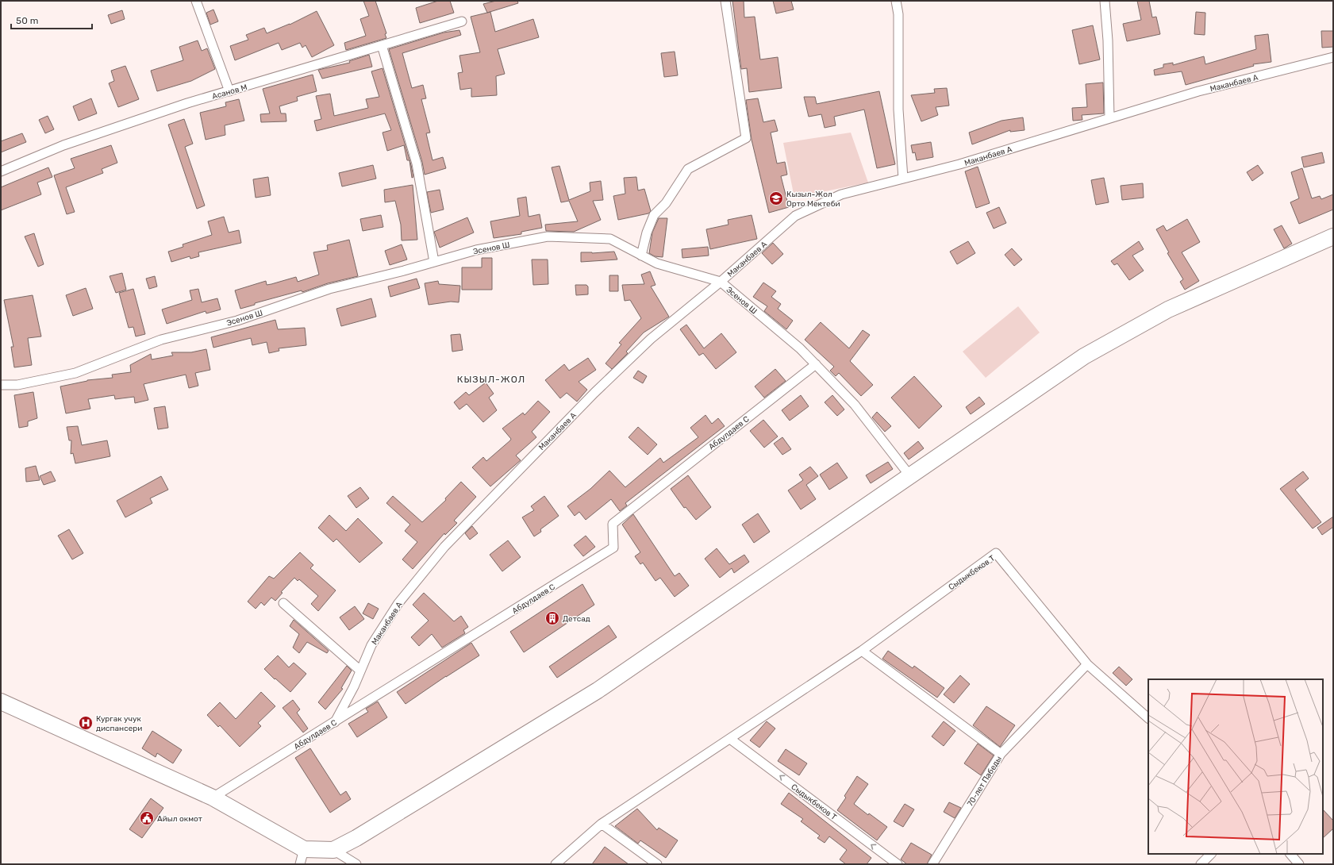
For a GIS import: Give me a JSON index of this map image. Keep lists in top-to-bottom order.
{
  "streets": {
    "street": [
      "Маканбаев А",
      "Асанов М",
      "Эсенов Ш",
      "Абдулдаев С",
      "Сыдыкбеков Т",
      "70-лет Пабеды"
    ]
  },
  "crossings": [
    ["Маканбаев А", "Эсенов Ш"],
    ["Маканбаев А", "Абдулдаев С"],
    ["Эсенов Ш", "Абдулдаев С"],
    ["Сыдыкбеков Т", "70-лет Пабеды"]
  ],
  "districts": ["КЫЗЫЛ-ЖОЛ"],
  "places": {
    "school or university": ["Кызыл-Жол Орто Мектеби"],
    "building": ["Детсад"],
    "hospital": ["Кургак учук диспансери"],
    "public building": ["Айыл окмот"]
  },
  "scale_bar": "50 m"
}
